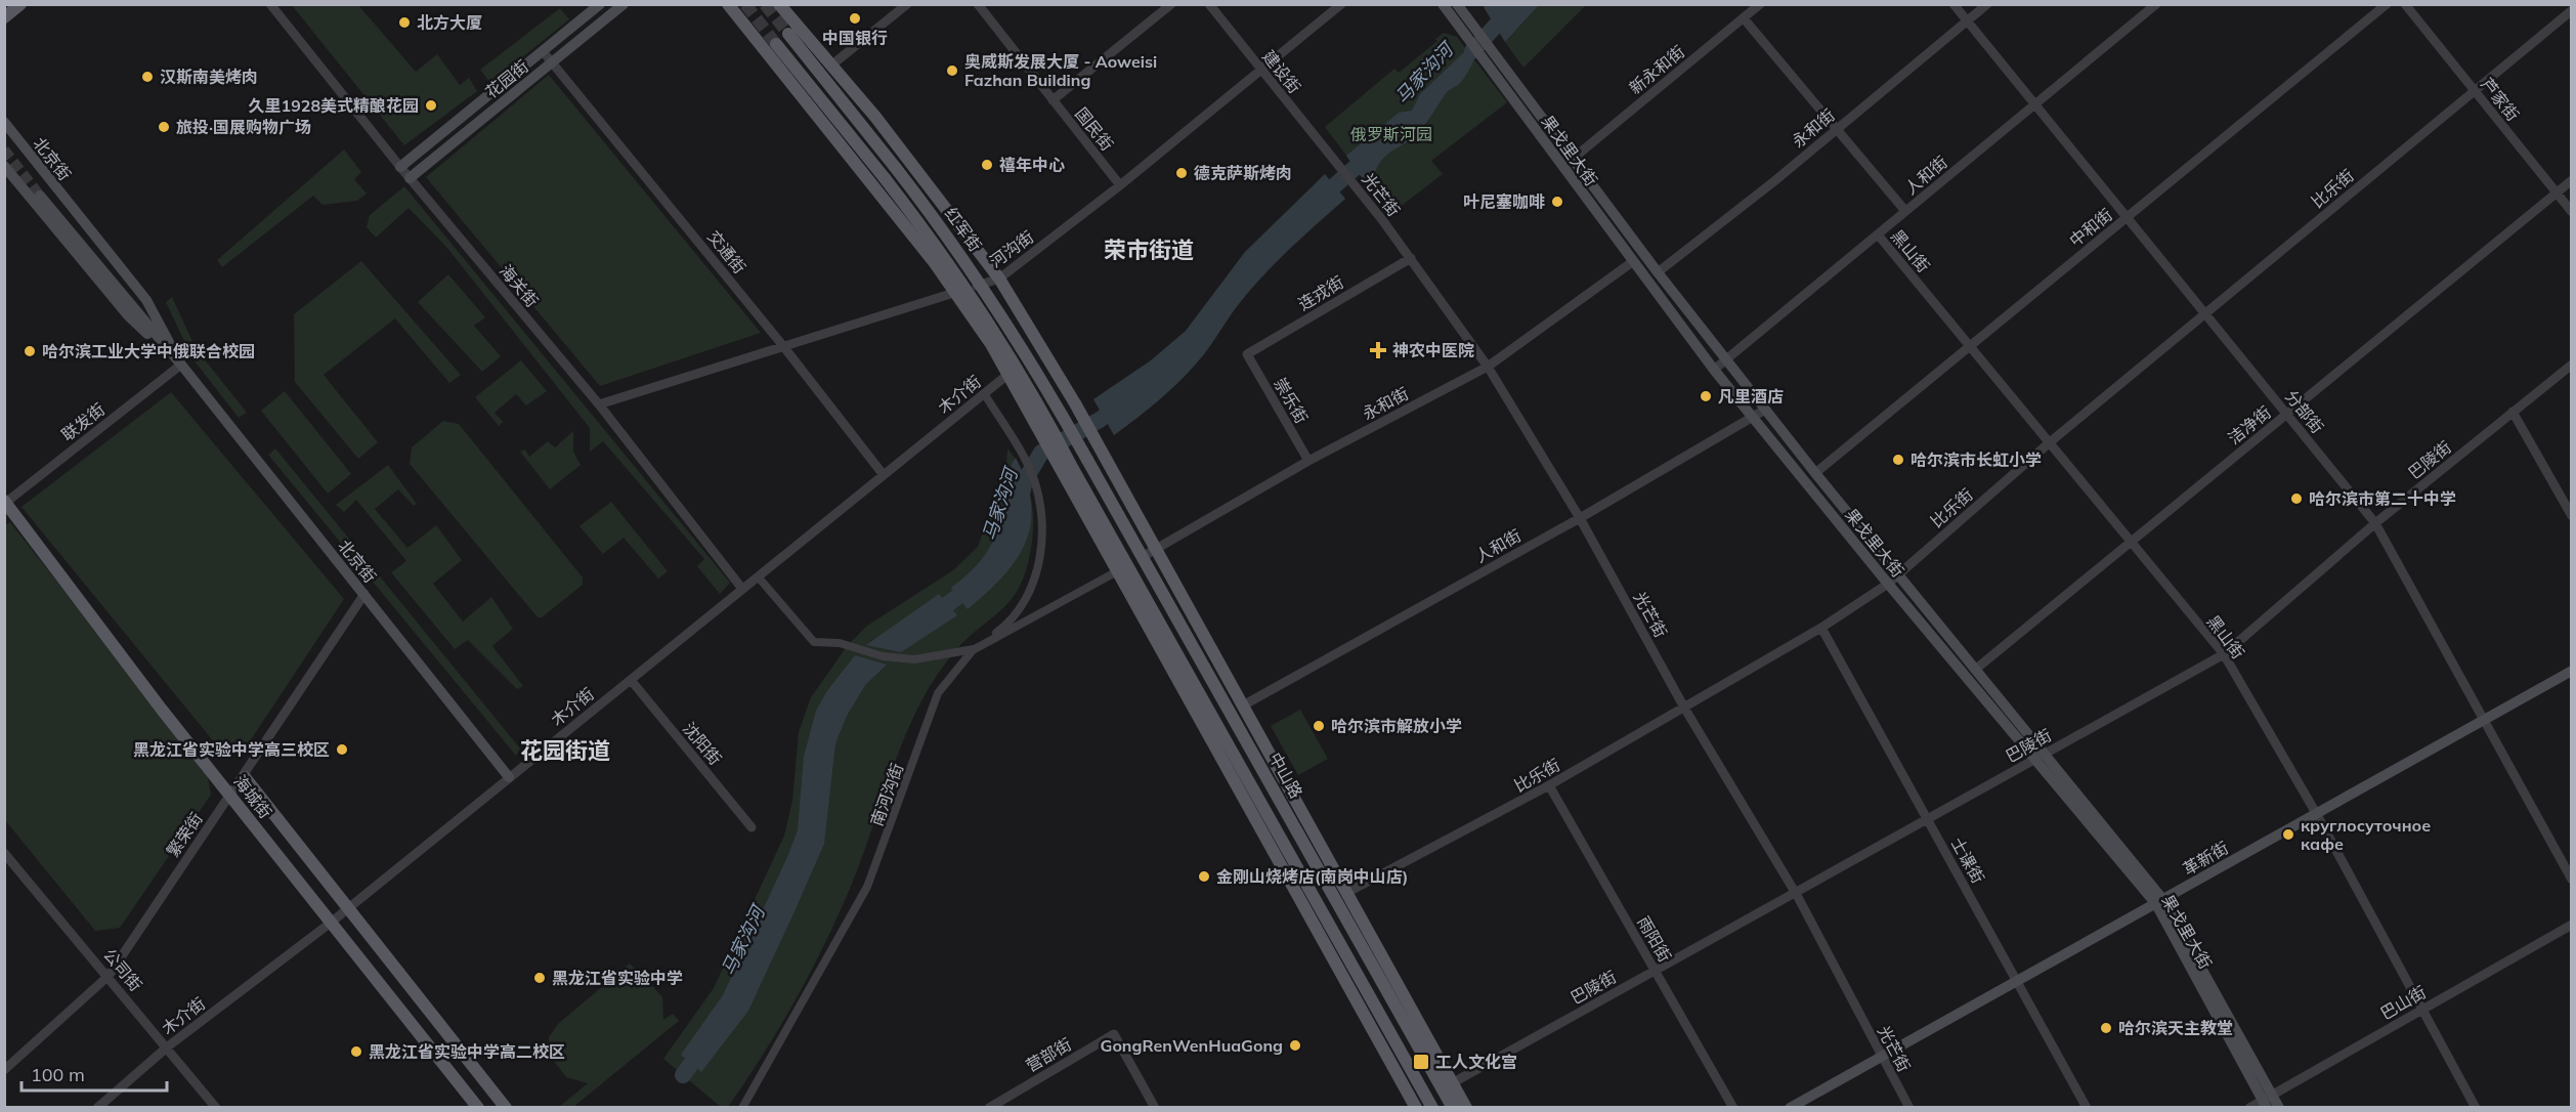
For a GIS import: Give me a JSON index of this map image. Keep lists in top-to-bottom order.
{
  "streets": {
    "main road": [
      "花园街",
      "果戈里大街",
      "北京街",
      "红军街",
      "中山路",
      "海城街",
      "革新街"
    ],
    "street": [
      "新永和街",
      "建设街",
      "芦家街",
      "永和街",
      "国民街",
      "人和街",
      "比乐街",
      "光芒街",
      "中和街",
      "河沟街",
      "黑山街",
      "交通街",
      "海关街",
      "连戎街",
      "木介街",
      "崇乐街",
      "分部街",
      "联发街",
      "洁净街",
      "巴陵街",
      "沈阳街",
      "南河沟街",
      "繁荣街",
      "士课街",
      "雨阳街",
      "公司街",
      "巴山街",
      "营部街"
    ]
  },
  "crossings": [
    ["新永和街", "果戈里大街"],
    ["建设街", "光芒街"],
    ["建设街", "河沟街"],
    ["花园街", "交通街"],
    ["花园街", "海关街"],
    ["芦家街", "比乐街"],
    ["芦家街", "洁净街"],
    ["永和街", "果戈里大街"],
    ["永和街", "光芒街"],
    ["永和街", "红军街"],
    ["永和街", "崇乐街"],
    ["永和街", "分部街"],
    ["永和街", "中山路"],
    ["国民街", "河沟街"],
    ["果戈里大街", "人和街"],
    ["果戈里大街", "比乐街"],
    ["果戈里大街", "中和街"],
    ["果戈里大街", "洁净街"],
    ["果戈里大街", "巴陵街"],
    ["果戈里大街", "革新街"],
    ["果戈里大街", "巴山街"],
    ["北京街", "木介街"],
    ["北京街", "联发街"],
    ["北京街", "繁荣街"],
    ["人和街", "光芒街"],
    ["人和街", "红军街"],
    ["人和街", "黑山街"],
    ["人和街", "分部街"],
    ["比乐街", "光芒街"],
    ["比乐街", "红军街"],
    ["比乐街", "黑山街"],
    ["比乐街", "分部街"],
    ["比乐街", "士课街"],
    ["比乐街", "雨阳街"],
    ["光芒街", "连戎街"],
    ["光芒街", "巴陵街"],
    ["光芒街", "革新街"],
    ["中和街", "黑山街"],
    ["中和街", "分部街"],
    ["红军街", "河沟街"],
    ["红军街", "巴陵街"],
    ["红军街", "中山路"],
    ["河沟街", "交通街"],
    ["河沟街", "海关街"],
    ["黑山街", "洁净街"],
    ["黑山街", "巴陵街"],
    ["黑山街", "革新街"],
    ["黑山街", "巴山街"],
    ["交通街", "木介街"],
    ["海关街", "木介街"],
    ["连戎街", "崇乐街"],
    ["木介街", "沈阳街"],
    ["木介街", "海城街"],
    ["木介街", "公司街"],
    ["分部街", "洁净街"],
    ["分部街", "巴陵街"],
    ["分部街", "革新街"],
    ["联发街", "海城街"],
    ["巴陵街", "士课街"],
    ["巴陵街", "雨阳街"],
    ["中山路", "南河沟街"],
    ["海城街", "繁荣街"],
    ["繁荣街", "公司街"],
    ["革新街", "士课街"]
  ],
  "districts": ["荣市街道", "花园街道"],
  "water": ["马家沟河"],
  "parks": ["俄罗斯河园"],
  "places": {
    "other": [
      "中国银行",
      "北方大厦",
      "奥威斯发展大厦 - Aoweisi Fazhan Building",
      "汉斯南美烤肉",
      "久里1928美式精酿花园",
      "旅投·国展购物广场",
      "禧年中心",
      "德克萨斯烤肉",
      "叶尼塞咖啡",
      "哈尔滨工业大学中俄联合校园",
      "凡里酒店",
      "哈尔滨市长虹小学",
      "哈尔滨市第二十中学",
      "哈尔滨市解放小学",
      "黑龙江省实验中学高三校区",
      "круглосуточное кафе",
      "金刚山烧烤店(南岗中山店)",
      "黑龙江省实验中学",
      "哈尔滨天主教堂",
      "GongRenWenHuaGong",
      "黑龙江省实验中学高二校区"
    ],
    "health": ["神农中医院"],
    "transit": ["工人文化宫"]
  },
  "scale_bar": "100 m"
}
